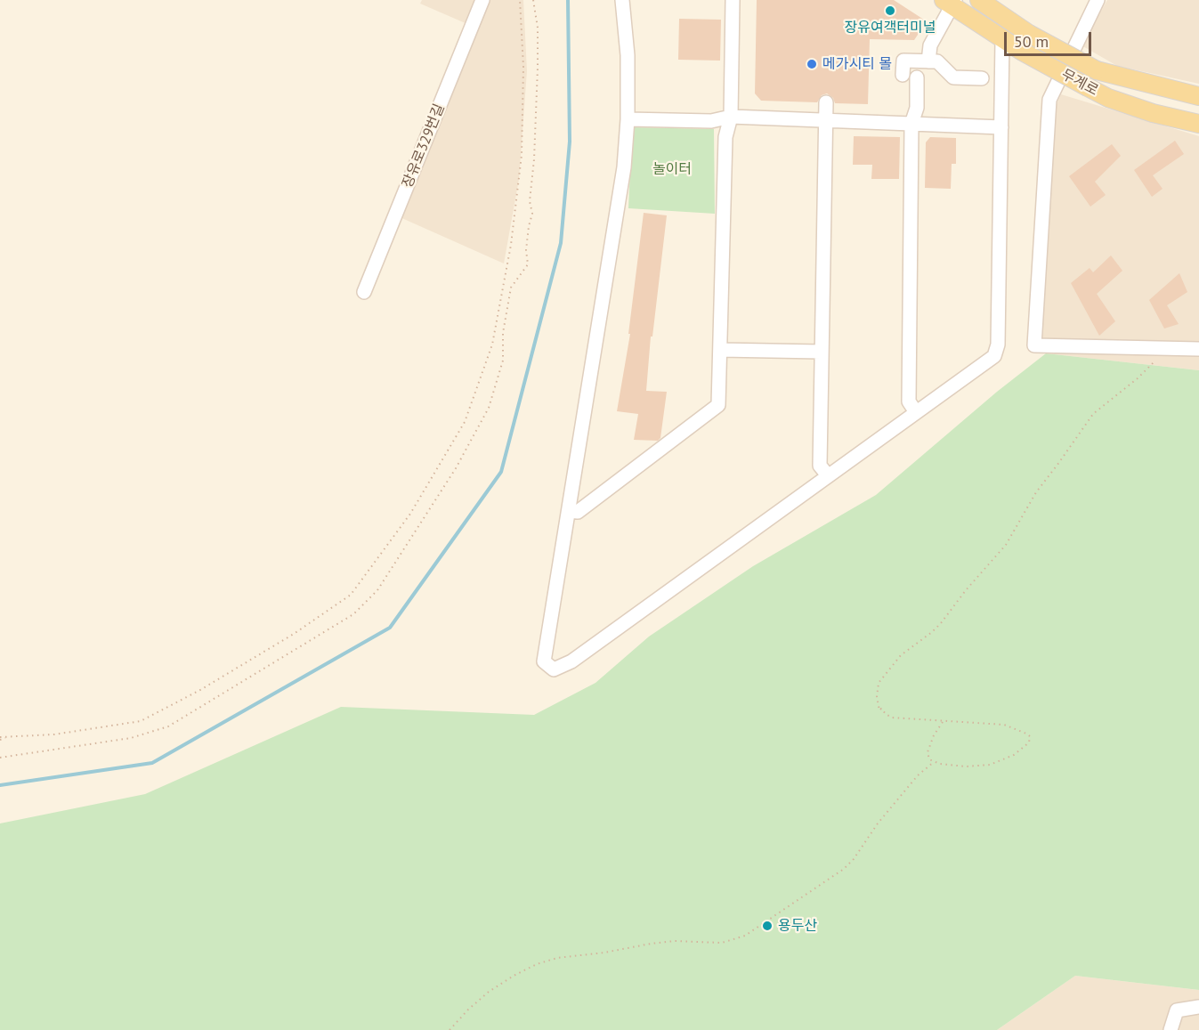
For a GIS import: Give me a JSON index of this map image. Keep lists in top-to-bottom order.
{
  "streets": {
    "main road": ["무계로"],
    "street": ["장유로329번길"]
  },
  "parks": ["놀이터"],
  "places": ["장유여객터미널", "메가시티 몰", "용두산"],
  "scale_bar": "50 m"
}
